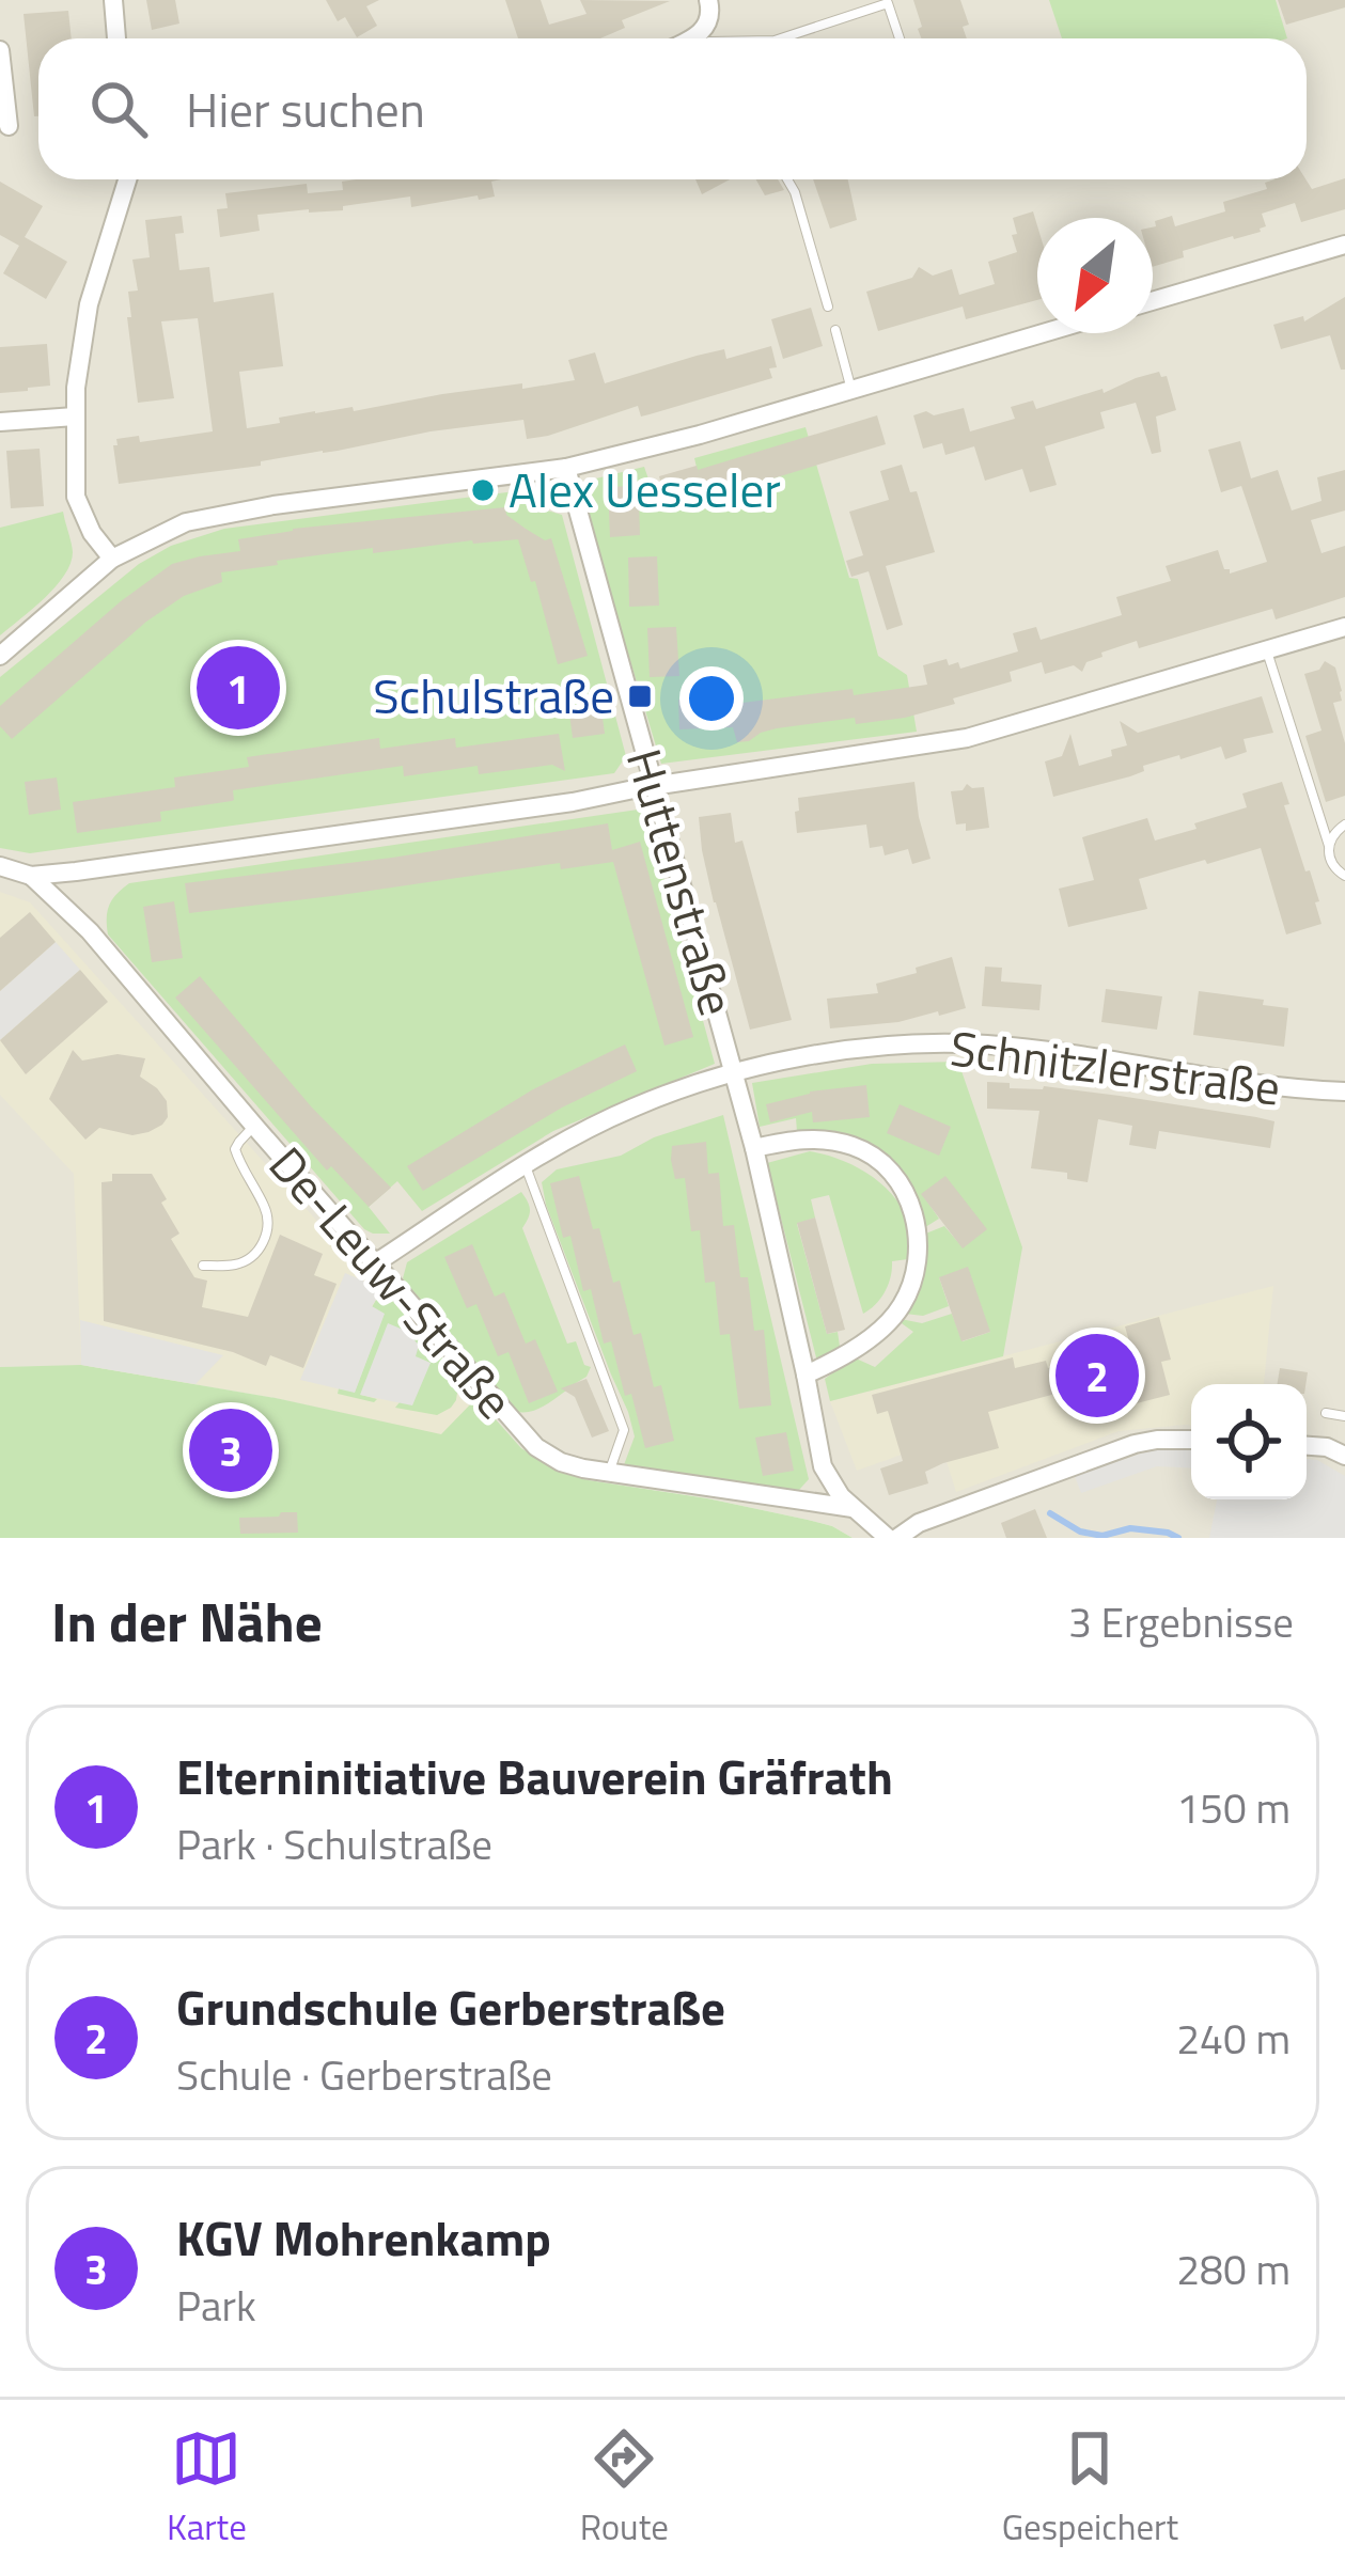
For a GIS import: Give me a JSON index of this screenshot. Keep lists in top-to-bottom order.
{
  "streets": {
    "street": ["Huttenstraße", "Schnitzlerstraße", "De-Leuw-Straße"]
  },
  "crossings": [
    ["Huttenstraße", "Schnitzlerstraße"],
    ["Huttenstraße", "De-Leuw-Straße"]
  ],
  "places": {
    "other": ["Alex Uesseler"],
    "transit": ["Schulstraße"]
  },
  "north": "bottom left",
  "page": {
    "search": "Hier suchen",
    "pins": ["1", "2", "3"],
    "heading": ["In der Nähe", "3 Ergebnisse"],
    "list": [
      {
        "mark": "1",
        "name": "Elterninitiative Bauverein Gräfrath",
        "note": "Park · Schulstraße",
        "value": "150 m"
      },
      {
        "mark": "2",
        "name": "Grundschule Gerberstraße",
        "note": "Schule · Gerberstraße",
        "value": "240 m"
      },
      {
        "mark": "3",
        "name": "KGV Mohrenkamp",
        "note": "Park",
        "value": "280 m"
      }
    ],
    "nav": ["Karte", "Route", "Gespeichert"]
  }
}
